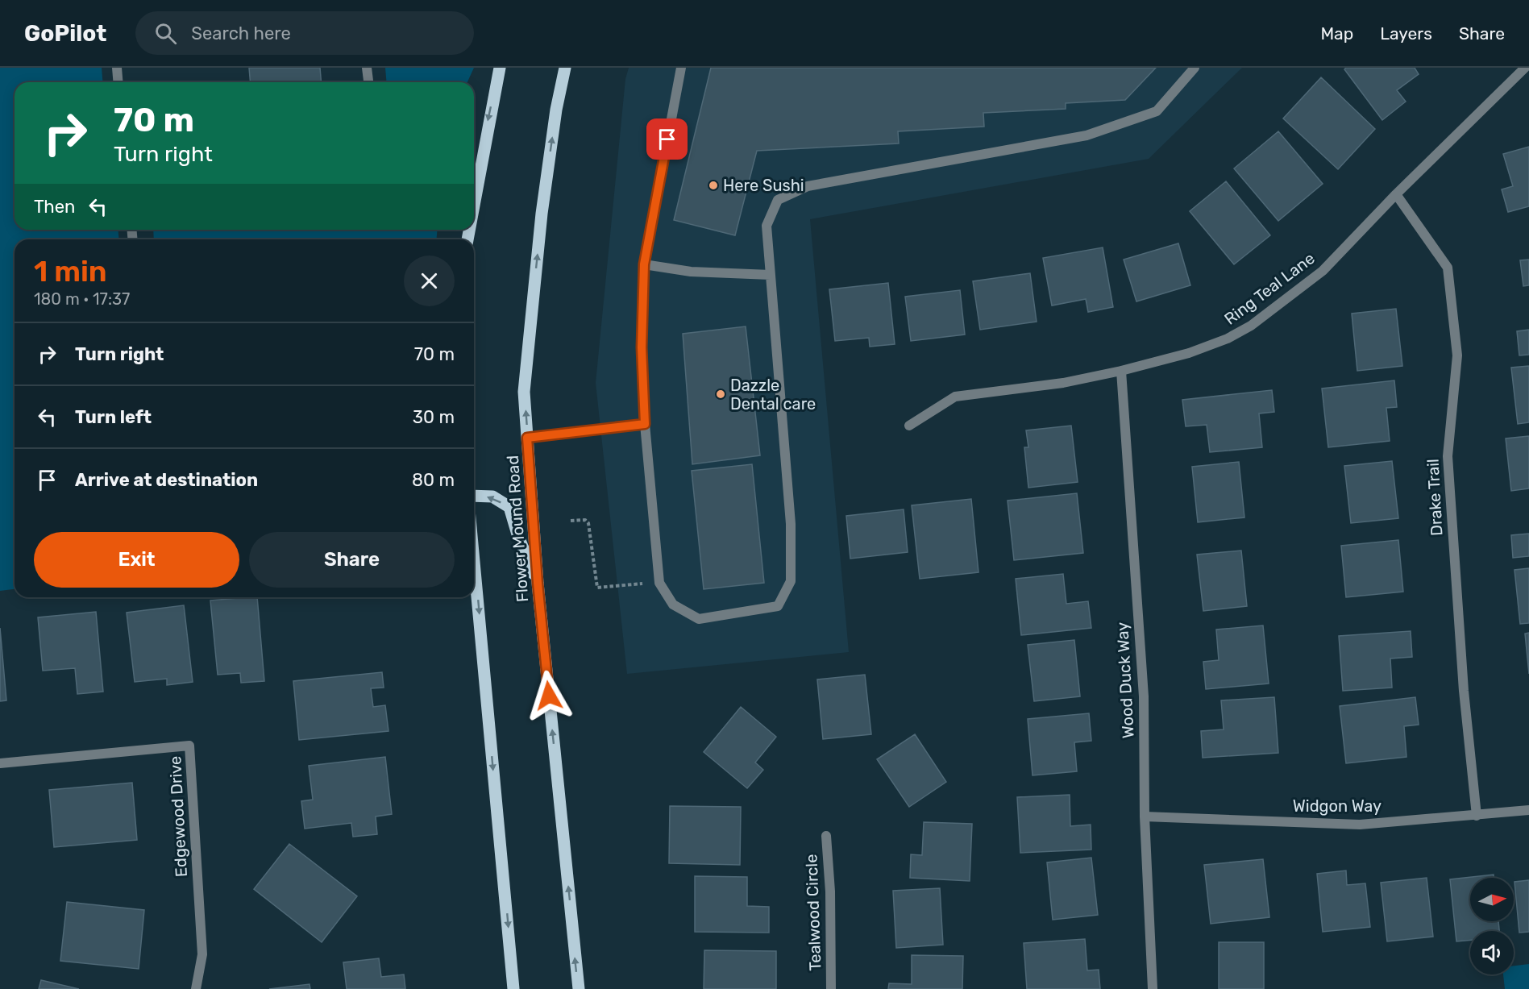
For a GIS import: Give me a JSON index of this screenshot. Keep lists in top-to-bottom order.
{
  "streets": {
    "main road": ["Flower Mound Road"],
    "street": [
      "Ring Teal Lane",
      "Drake Trail",
      "Wood Duck Way",
      "Widgon Way",
      "Edgewood Drive",
      "Tealwood Circle"
    ]
  },
  "crossings": [
    ["Ring Teal Lane", "Drake Trail"],
    ["Ring Teal Lane", "Wood Duck Way"],
    ["Drake Trail", "Widgon Way"],
    ["Wood Duck Way", "Widgon Way"]
  ],
  "places": ["Here Sushi", "Dazzle Dental care"],
  "north": "right",
  "page": {
    "header": "GoPilot",
    "search": "Search here",
    "nav": ["Map", "Layers", "Share"],
    "turn": ["70 m", "Turn right"],
    "then": "Then",
    "heading": ["1 min", "180 m · 17:37"],
    "list": [
      {
        "name": "Turn right",
        "value": "70 m"
      },
      {
        "name": "Turn left",
        "value": "30 m"
      },
      {
        "name": "Arrive at destination",
        "value": "80 m"
      }
    ],
    "buttons": ["Exit", "Share"]
  }
}
